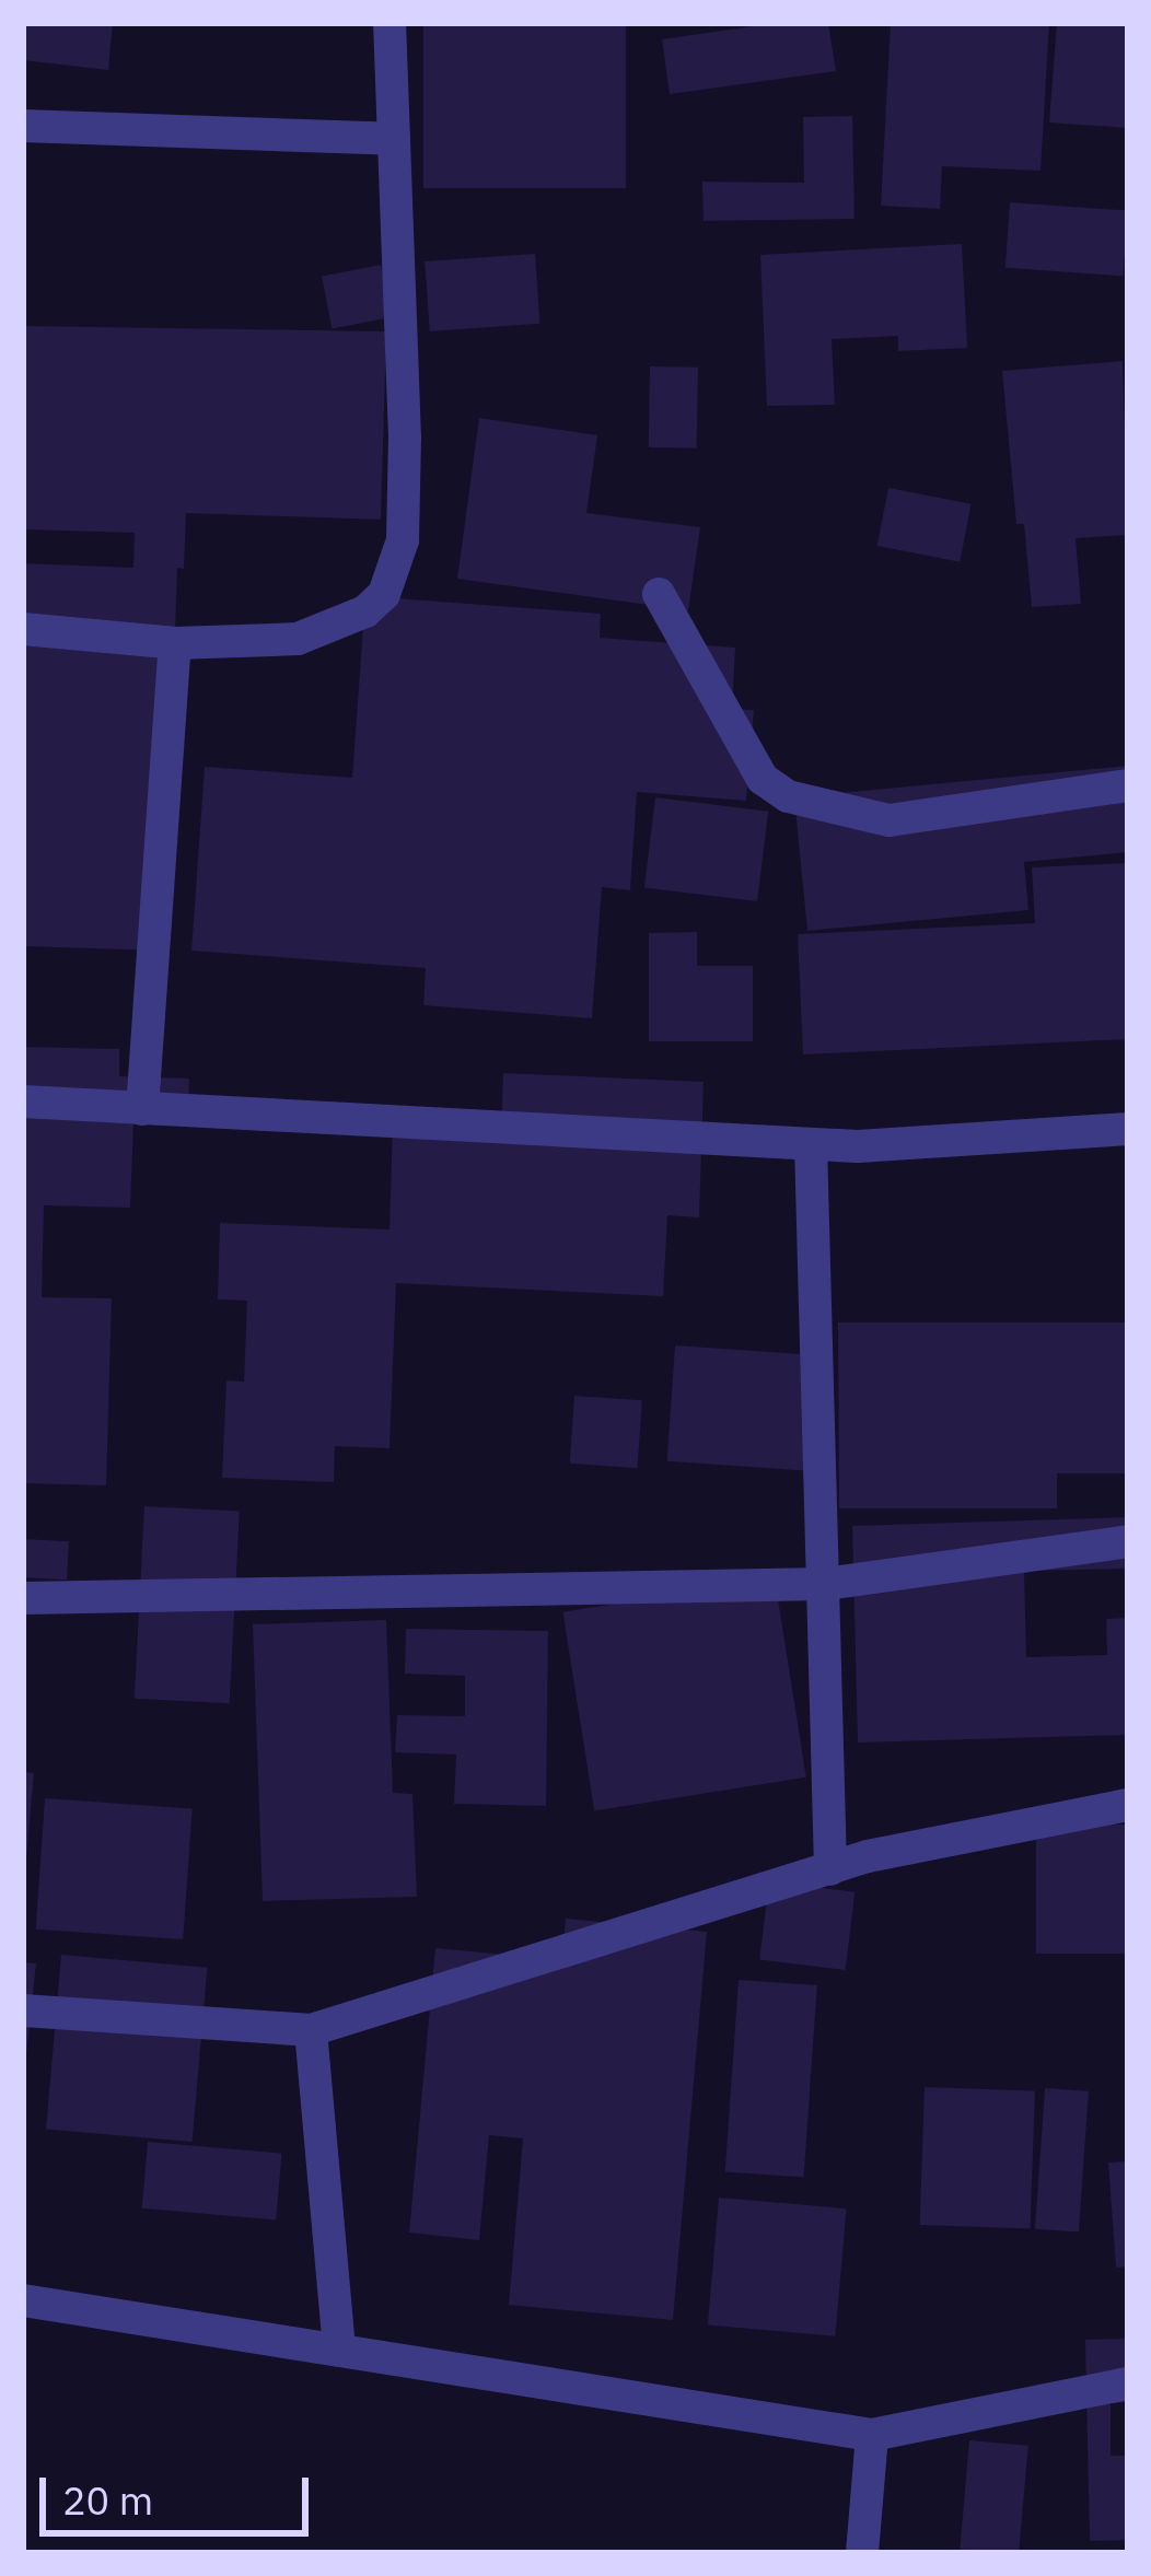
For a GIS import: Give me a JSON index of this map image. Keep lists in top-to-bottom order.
{
  "scale_bar": "20 m"
}
